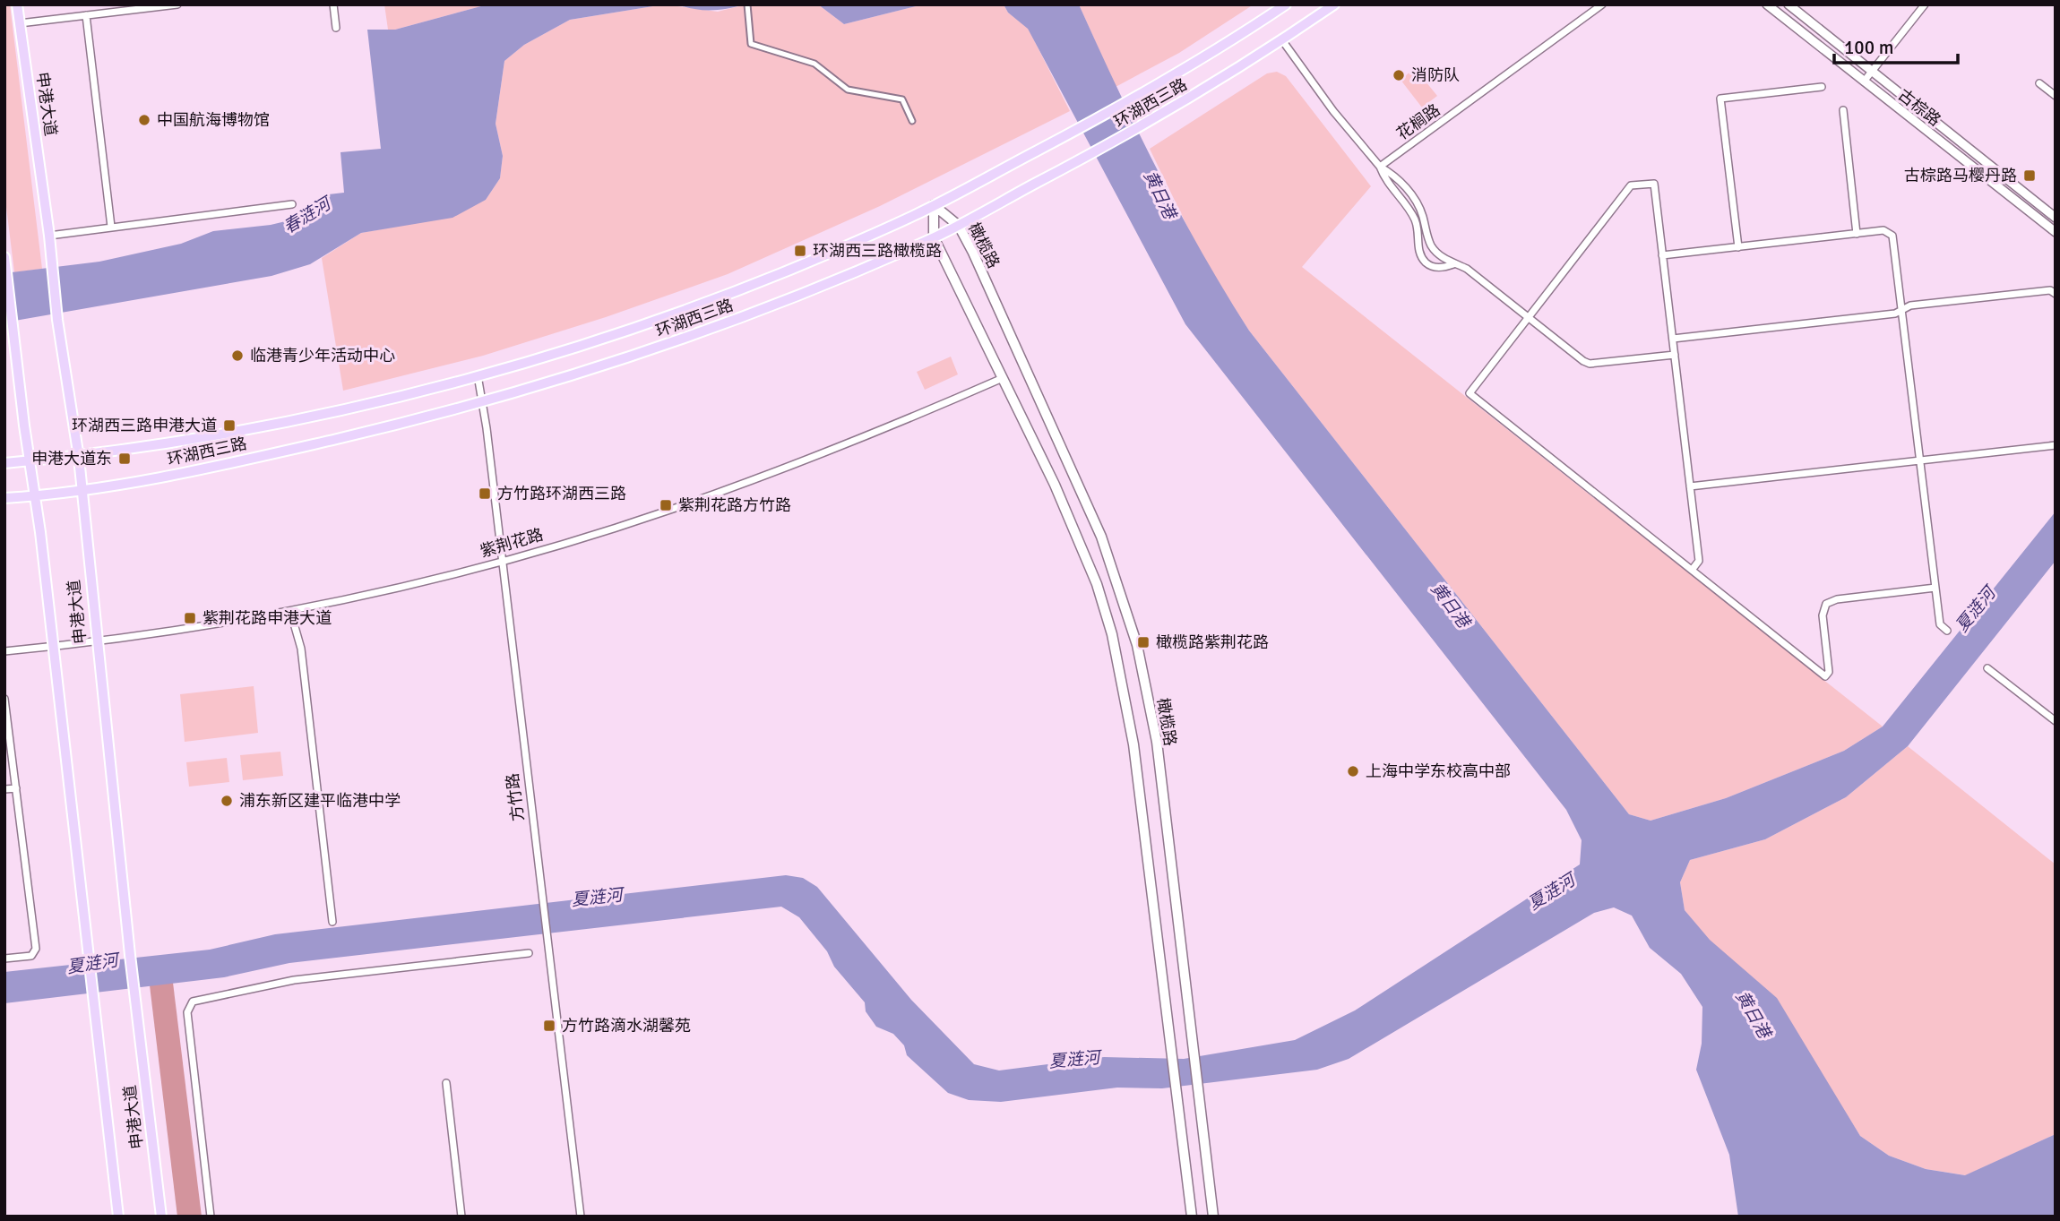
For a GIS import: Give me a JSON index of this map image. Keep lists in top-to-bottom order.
{
  "streets": {
    "main road": ["环湖西三路", "申港大道", "橄榄路"],
    "street": [
      "古棕路",
      "花榈路",
      "紫荆花路",
      "方竹路"
    ]
  },
  "crossings": [
    ["环湖西三路", "申港大道"],
    ["环湖西三路", "橄榄路"],
    ["环湖西三路", "方竹路"],
    ["申港大道", "紫荆花路"],
    ["紫荆花路", "方竹路"]
  ],
  "water": ["黄日港", "春涟河", "夏涟河"],
  "places": {
    "other": [
      "消防队",
      "中国航海博物馆",
      "临港青少年活动中心",
      "上海中学东校高中部",
      "浦东新区建平临港中学"
    ],
    "transit": [
      "古棕路马樱丹路",
      "环湖西三路橄榄路",
      "环湖西三路申港大道",
      "申港大道东",
      "方竹路环湖西三路",
      "紫荆花路方竹路",
      "紫荆花路申港大道",
      "橄榄路紫荆花路",
      "方竹路滴水湖馨苑"
    ]
  },
  "scale_bar": "100 m"
}
